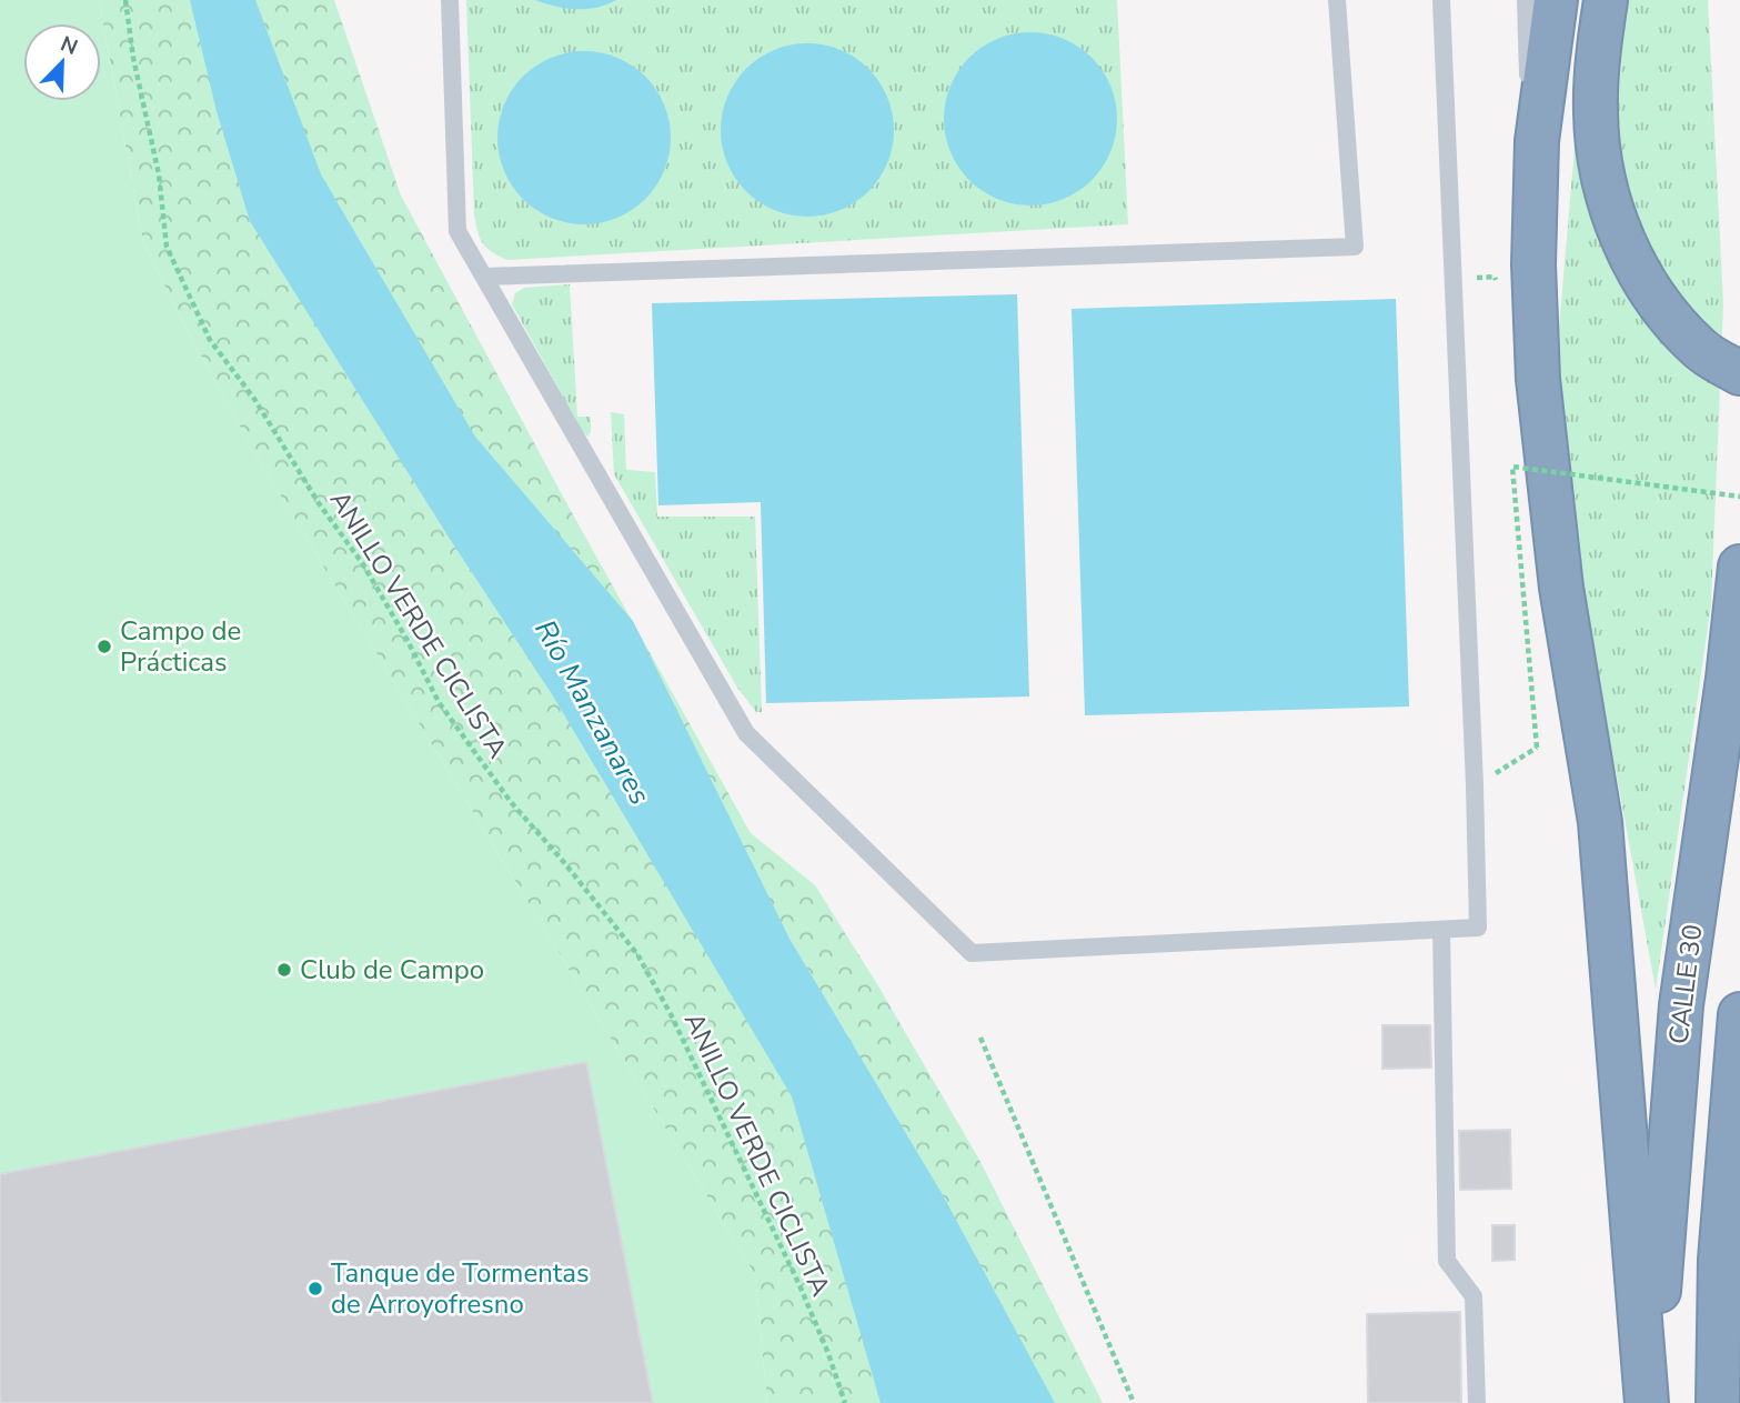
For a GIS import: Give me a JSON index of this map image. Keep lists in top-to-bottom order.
{
  "streets": {
    "highway": ["CALLE 30"],
    "path": ["ANILLO VERDE CICLISTA"]
  },
  "water": ["Río Manzanares"],
  "places": ["Campo de Prácticas", "Club de Campo", "Tanque de Tormentas de Arroyofresno"],
  "north": "top right"
}
